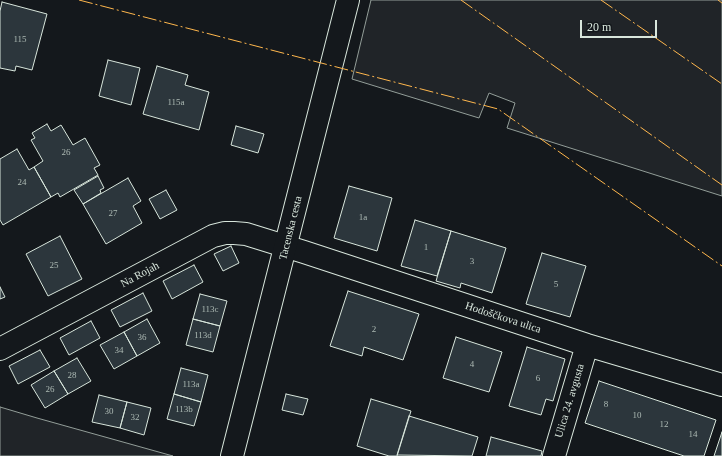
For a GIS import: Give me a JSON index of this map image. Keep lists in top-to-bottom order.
{
  "streets": {
    "street": [
      "Tacenska cesta",
      "Na Rojah",
      "Hodoščkova ulica",
      "Ulica 24. avgusta"
    ]
  },
  "crossings": [
    ["Tacenska cesta", "Na Rojah"],
    ["Tacenska cesta", "Hodoščkova ulica"],
    ["Na Rojah", "Hodoščkova ulica"],
    ["Hodoščkova ulica", "Ulica 24. avgusta"]
  ],
  "house_numbers": [
    "115",
    "115a",
    "26",
    "24",
    "27",
    "1a",
    "1",
    "3",
    "25",
    "5",
    "113c",
    "2",
    "113d",
    "36",
    "34",
    "4",
    "28",
    "6",
    "113a",
    "26",
    "8",
    "113b",
    "30",
    "10",
    "32",
    "12",
    "14"
  ],
  "scale_bar": "20 m"
}
